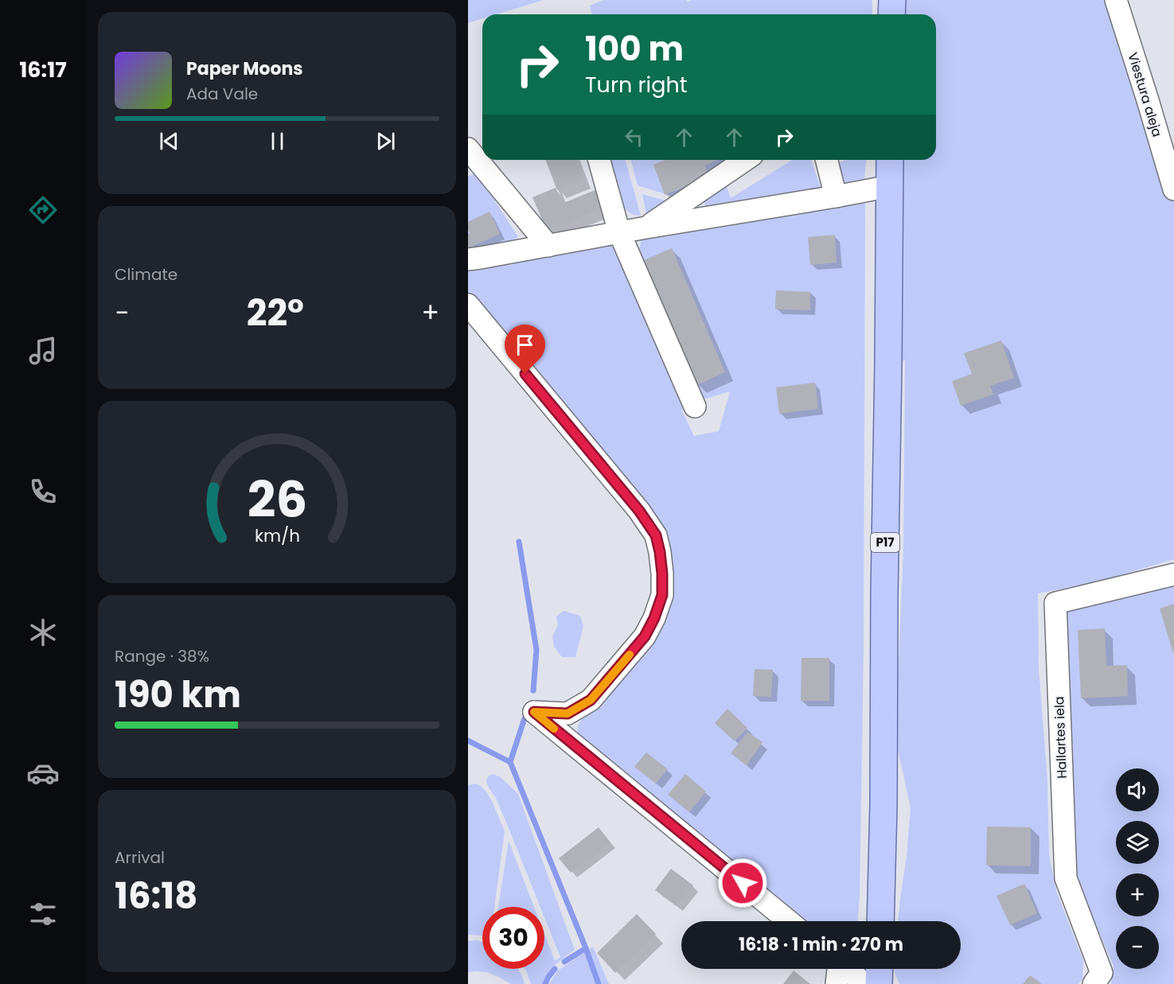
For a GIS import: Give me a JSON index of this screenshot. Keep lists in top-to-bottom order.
{
  "streets": {
    "main road": ["P17"],
    "street": ["Viestura aleja", "Hallartes iela"]
  },
  "page": {
    "tabs": "16:17",
    "turn": ["100 m", "Turn right"],
    "song": ["Paper Moons", "Ada Vale"],
    "tile": [
      "Climate",
      ["Range · 38%", "190 km"],
      ["Arrival", "16:18"]
    ],
    "heat": ["−", "22°", "+"],
    "map_buttons": ["+", "−"],
    "limit": "30",
    "trip": "16:18 · 1 min · 270 m",
    "gauge": ["26", "km/h"]
  }
}
